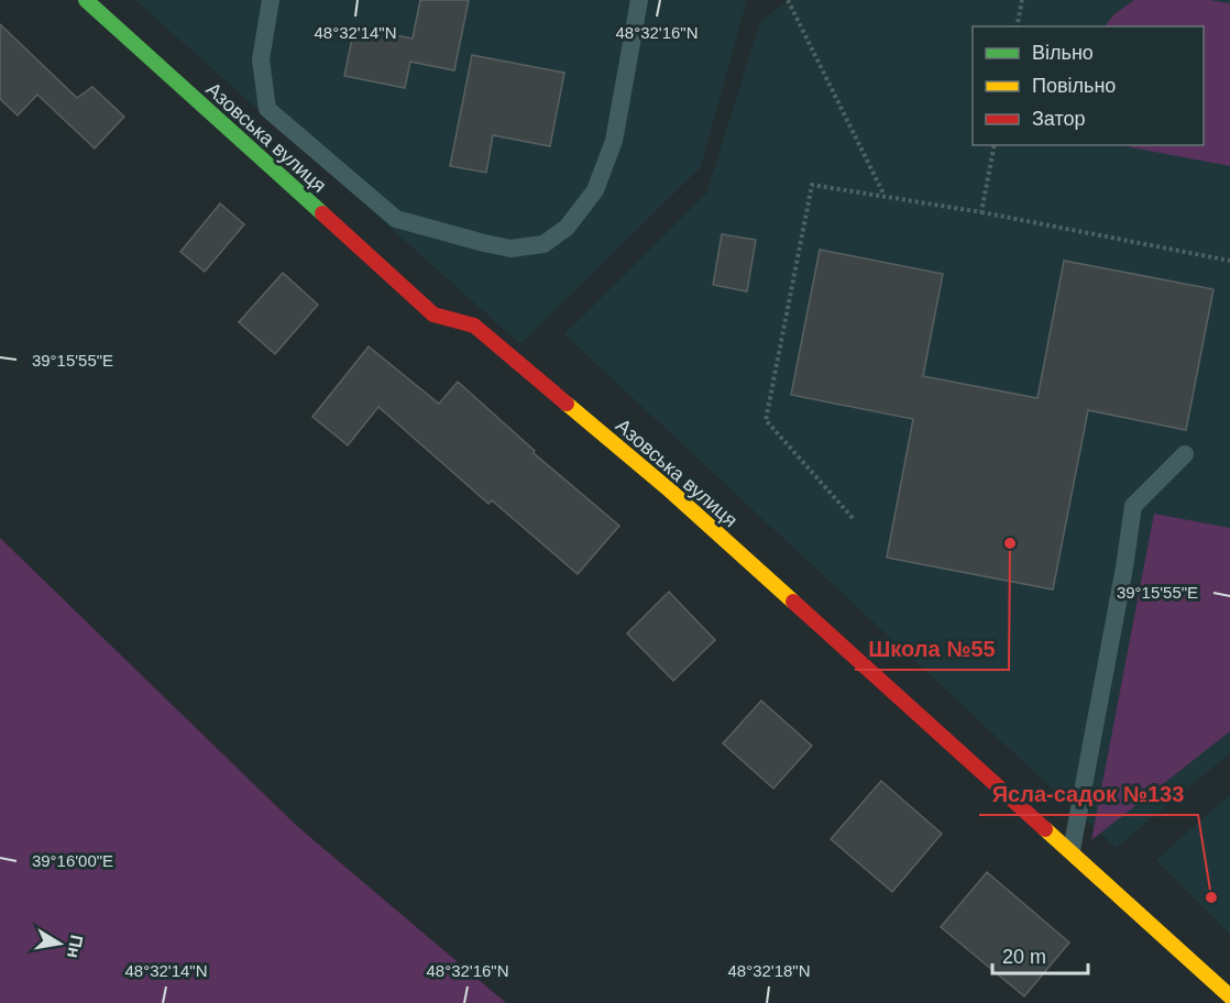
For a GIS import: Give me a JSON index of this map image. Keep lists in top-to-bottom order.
{
  "streets": {
    "street": ["Азовська вулиця"]
  },
  "places": ["Школа №55", "Ясла-садок №133"],
  "legend": ["Вільно", "Повільно", "Затор"],
  "scale_bar": "20 m",
  "north": "right",
  "coordinates": [
    "48°32'14\"N",
    "48°32'16\"N",
    "39°15'55\"E",
    "39°16'00\"E",
    "48°32'18\"N"
  ]
}
